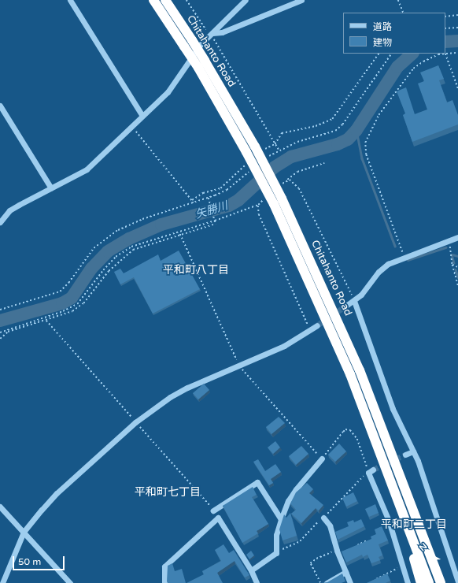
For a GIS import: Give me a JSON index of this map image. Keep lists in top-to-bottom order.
{
  "streets": {
    "highway": ["Chitahanto Road"]
  },
  "districts": ["平和町八丁目", "平和町七丁目", "平和町二丁目"],
  "water": ["矢勝川"],
  "legend": ["道路", "建物"],
  "scale_bar": "50 m",
  "north": "top left"
}
